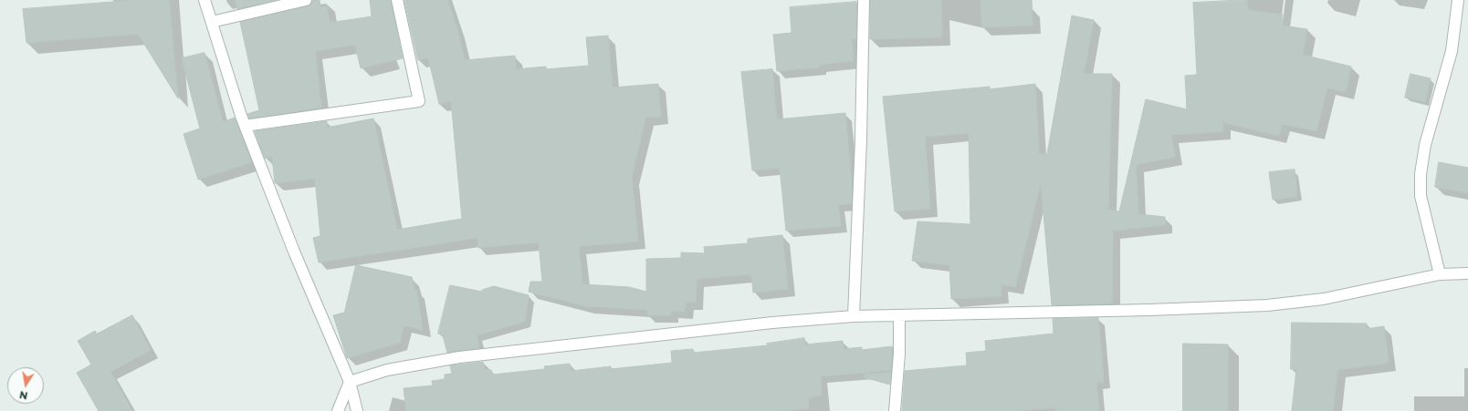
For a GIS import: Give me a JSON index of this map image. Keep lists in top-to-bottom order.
{
  "north": "bottom"
}
